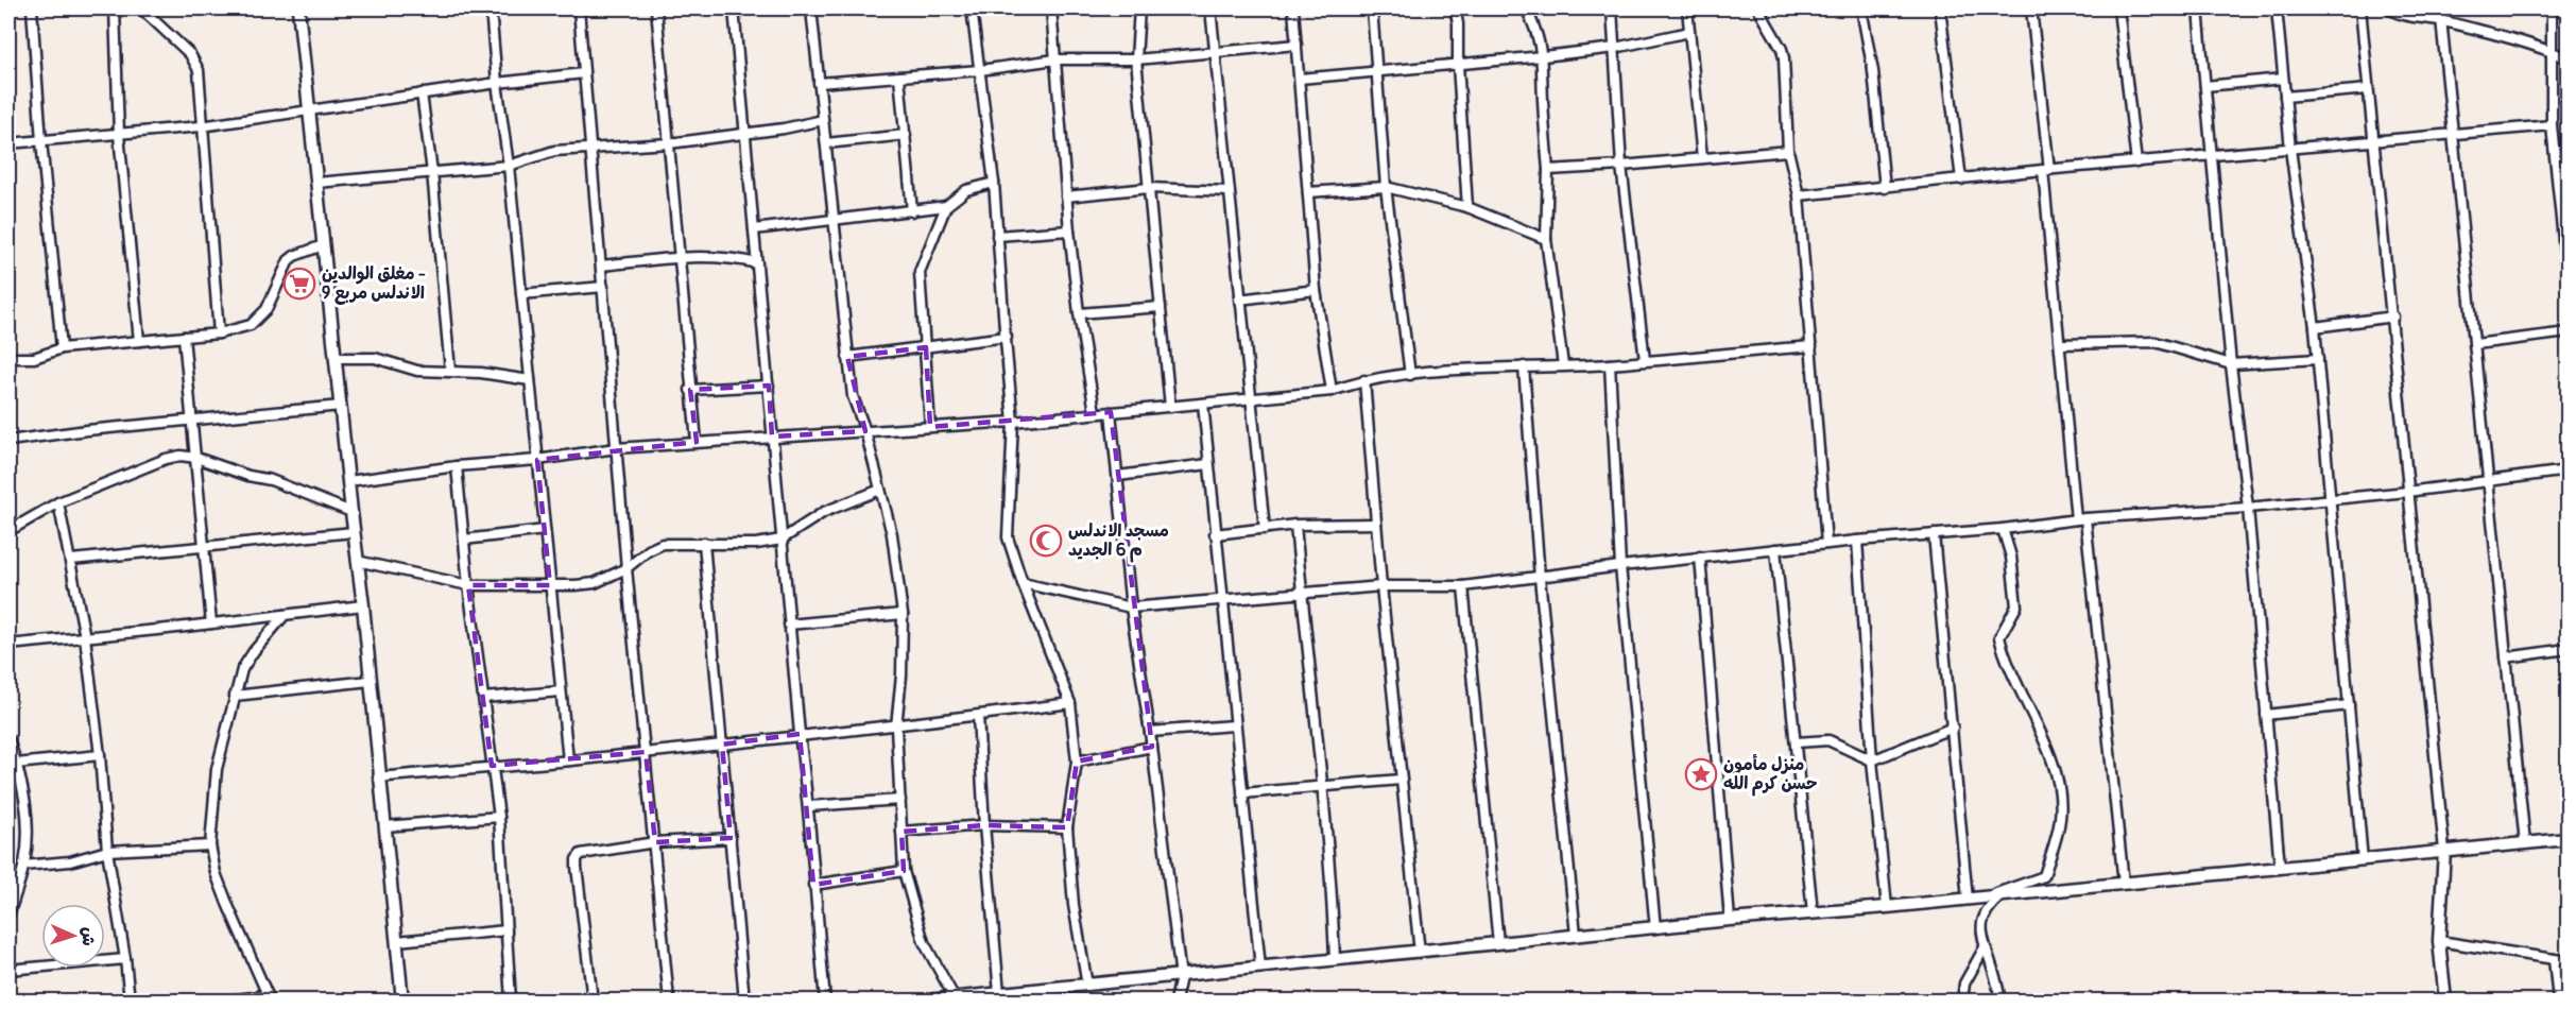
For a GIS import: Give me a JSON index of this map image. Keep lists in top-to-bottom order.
{
  "places": {
    "supermarket": ["مغلق الوالدين - الاندلس مربع 9"],
    "mosque": ["مسجد الاندلس م 6 الجديد"],
    "place": ["منزل مأمون حسن كرم الله"]
  },
  "north": "right"
}
